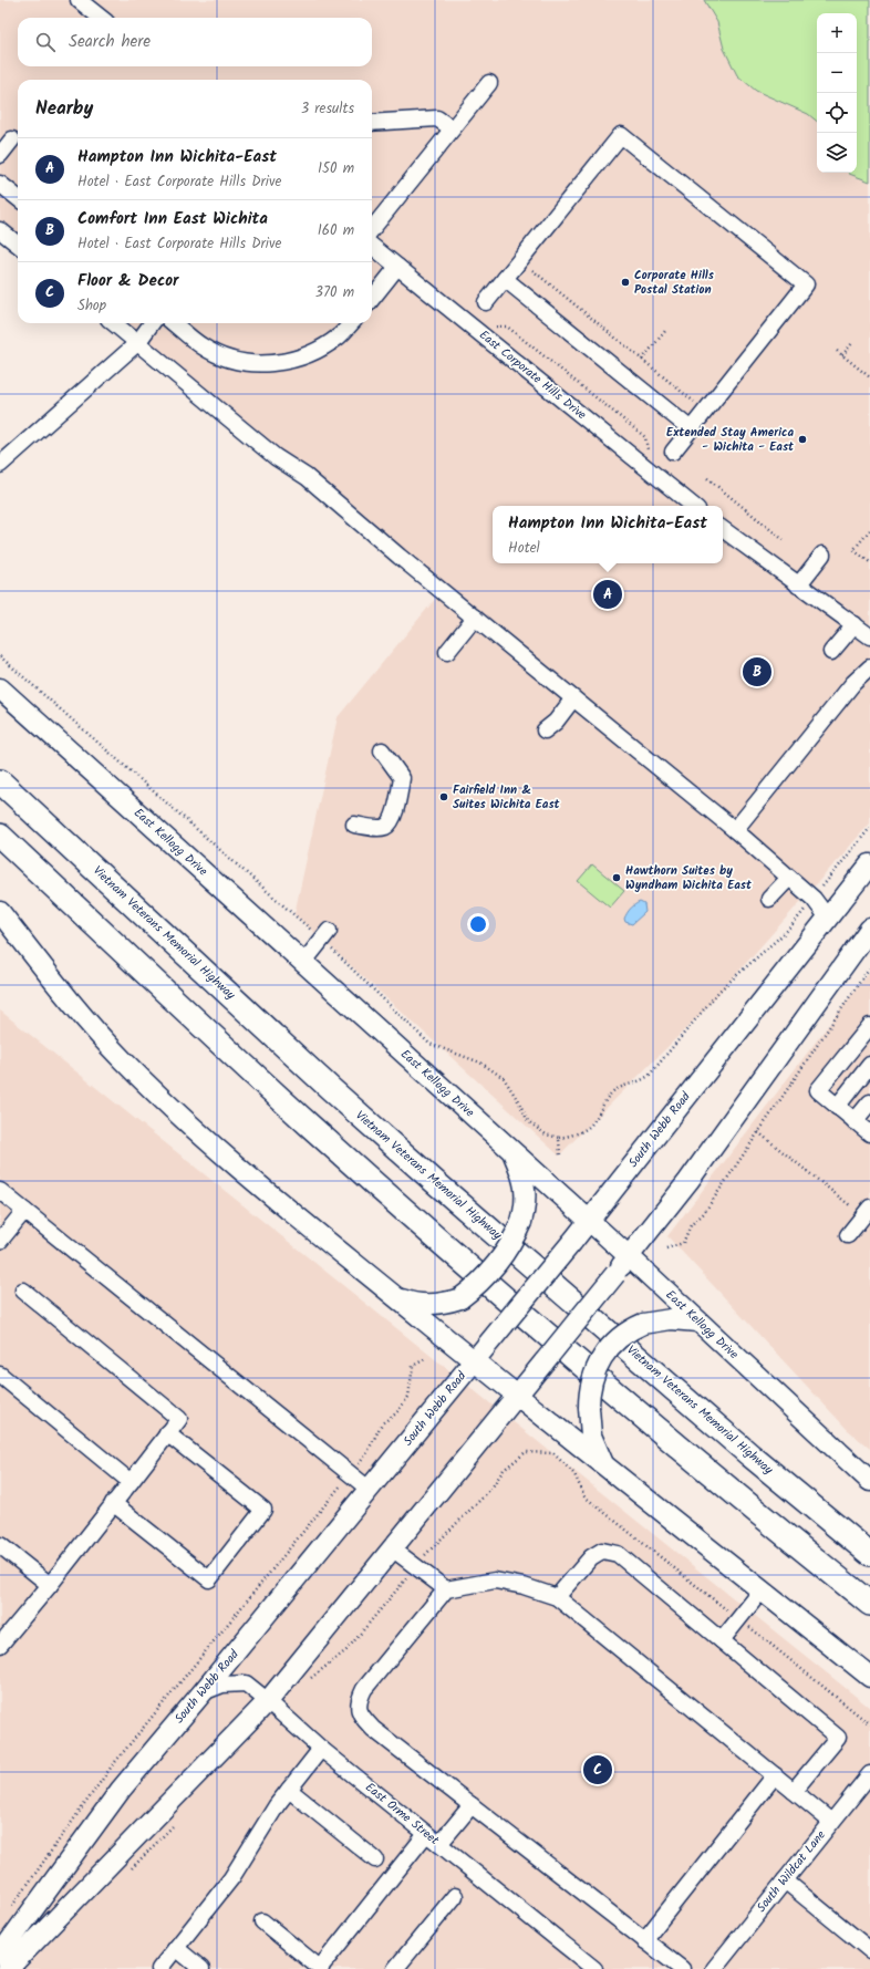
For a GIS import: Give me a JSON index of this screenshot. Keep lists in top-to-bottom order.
{
  "streets": {
    "highway": ["Vietnam Veterans Memorial Highway"],
    "main road": ["East Kellogg Drive", "South Webb Road"],
    "street": ["East Corporate Hills Drive", "East Orme Street", "South Wildcat Lane"]
  },
  "crossings": [
    ["East Kellogg Drive", "South Webb Road"],
    ["South Webb Road", "East Orme Street"]
  ],
  "places": [
    "Corporate Hills Postal Station",
    "Extended Stay America - Wichita - East",
    "Fairfield Inn & Suites Wichita East",
    "Hawthorn Suites by Wyndham Wichita East"
  ],
  "page": {
    "map_buttons": ["+", "−"],
    "search": "Search here",
    "heading": ["Nearby", "3 results"],
    "list": [
      {
        "mark": "A",
        "name": "Hampton Inn Wichita-East",
        "note": "Hotel · East Corporate Hills Drive",
        "value": "150 m"
      },
      {
        "mark": "B",
        "name": "Comfort Inn East Wichita",
        "note": "Hotel · East Corporate Hills Drive",
        "value": "160 m"
      },
      {
        "mark": "C",
        "name": "Floor & Decor",
        "note": "Shop",
        "value": "370 m"
      }
    ],
    "popup": ["Hampton Inn Wichita-East", "Hotel"],
    "pins": ["A", "B", "C"]
  }
}
